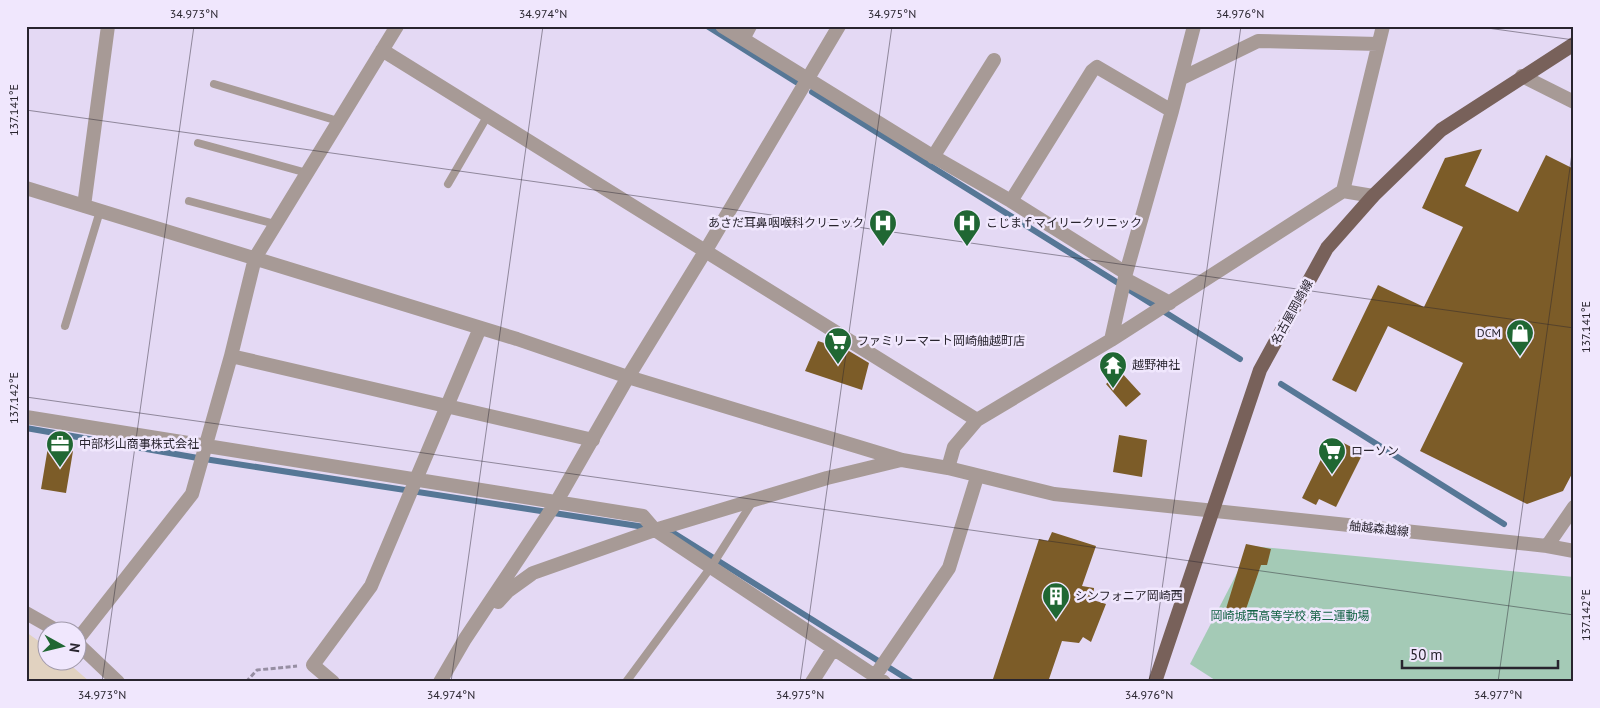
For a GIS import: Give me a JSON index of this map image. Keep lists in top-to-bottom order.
{
  "streets": {
    "main road": ["名古屋岡崎線"],
    "street": ["舳越森越線"]
  },
  "crossings": [
    ["名古屋岡崎線", "舳越森越線"]
  ],
  "parks": ["岡崎城西高等学校 第二運動場"],
  "places": {
    "hospital": ["あさだ耳鼻咽喉科クリニック", "こじまｆマイリークリニック"],
    "shop": ["DCM"],
    "supermarket": ["ファミリーマート岡崎舳越町店", "ローソン"],
    "temple": ["越野神社"],
    "office": ["中部杉山商事株式会社"],
    "building": ["シンフォニア岡崎西"]
  },
  "scale_bar": "50 m",
  "north": "right",
  "coordinates": [
    "34.973°N",
    "34.974°N",
    "34.975°N",
    "34.976°N",
    "137.141°E",
    "137.142°E",
    "34.977°N"
  ]
}
